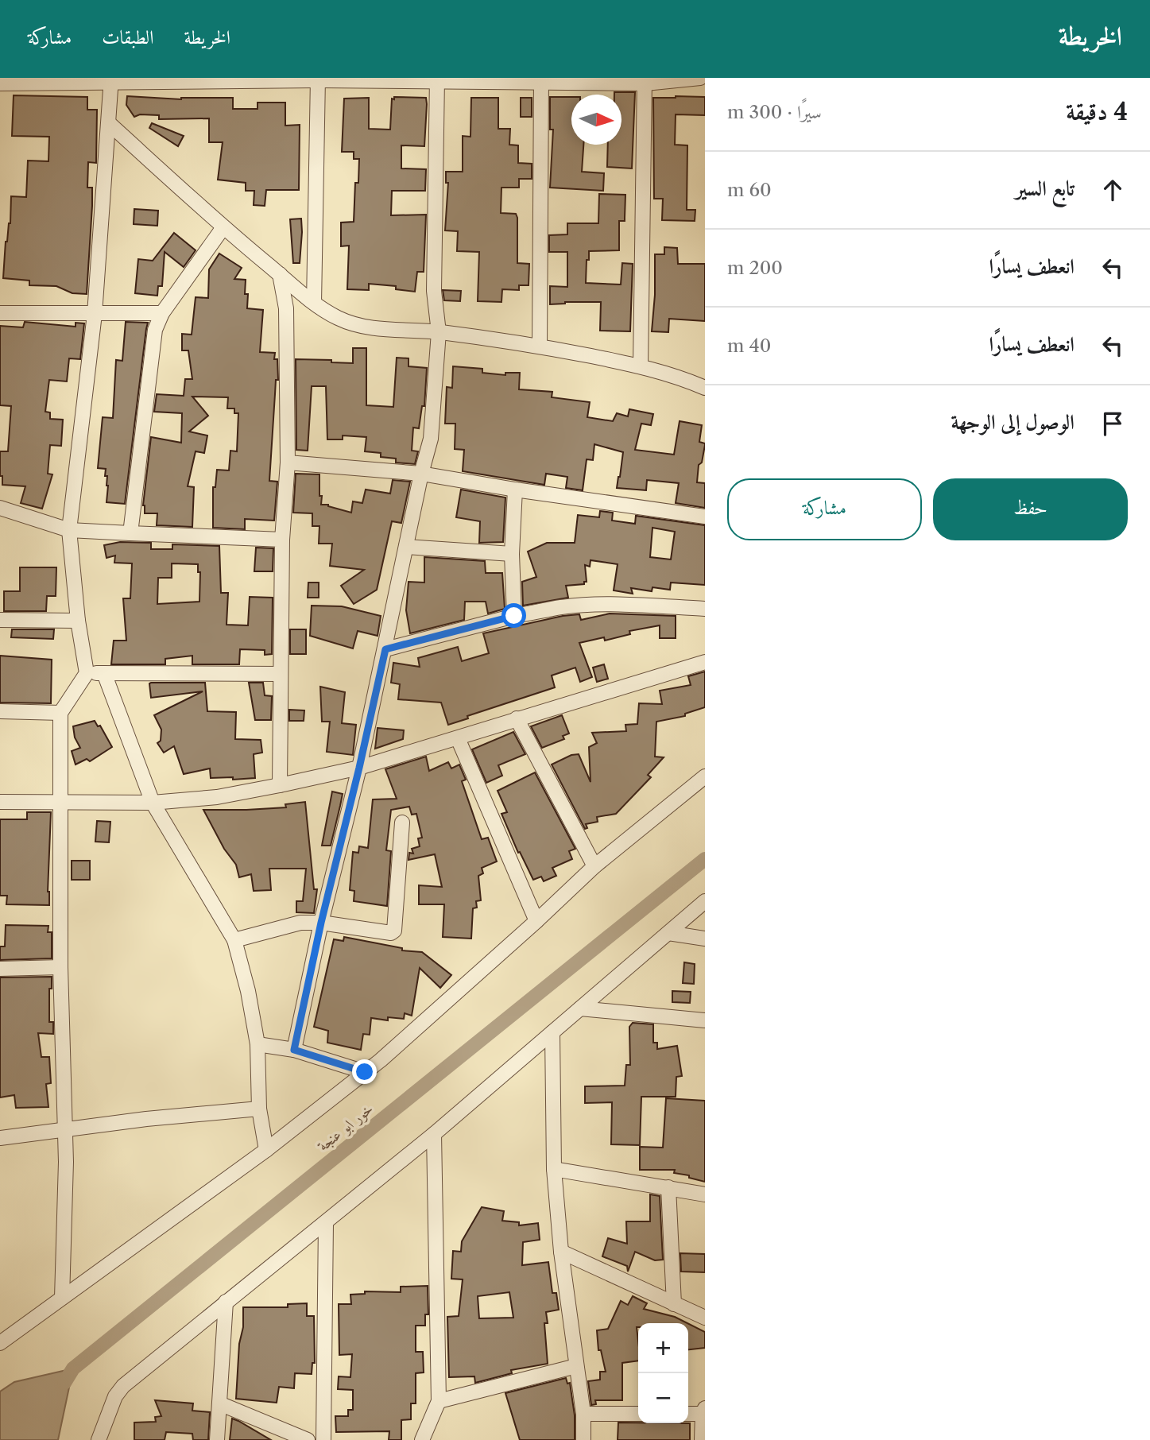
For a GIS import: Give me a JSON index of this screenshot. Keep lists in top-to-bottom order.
{
  "water": ["خور ابو عنجة"],
  "north": "right",
  "page": {
    "header": "الخريطة",
    "nav": ["الخريطة", "الطبقات", "مشاركة"],
    "heading": ["4 دقيقة", "سيرًا · 300 m"],
    "list": [
      ["تابع السير", "60 m"],
      ["انعطف يسارًا", "200 m"],
      ["انعطف يسارًا", "40 m"],
      "الوصول إلى الوجهة"
    ],
    "buttons": ["حفظ", "مشاركة"],
    "map_buttons": ["+", "−"]
  }
}
